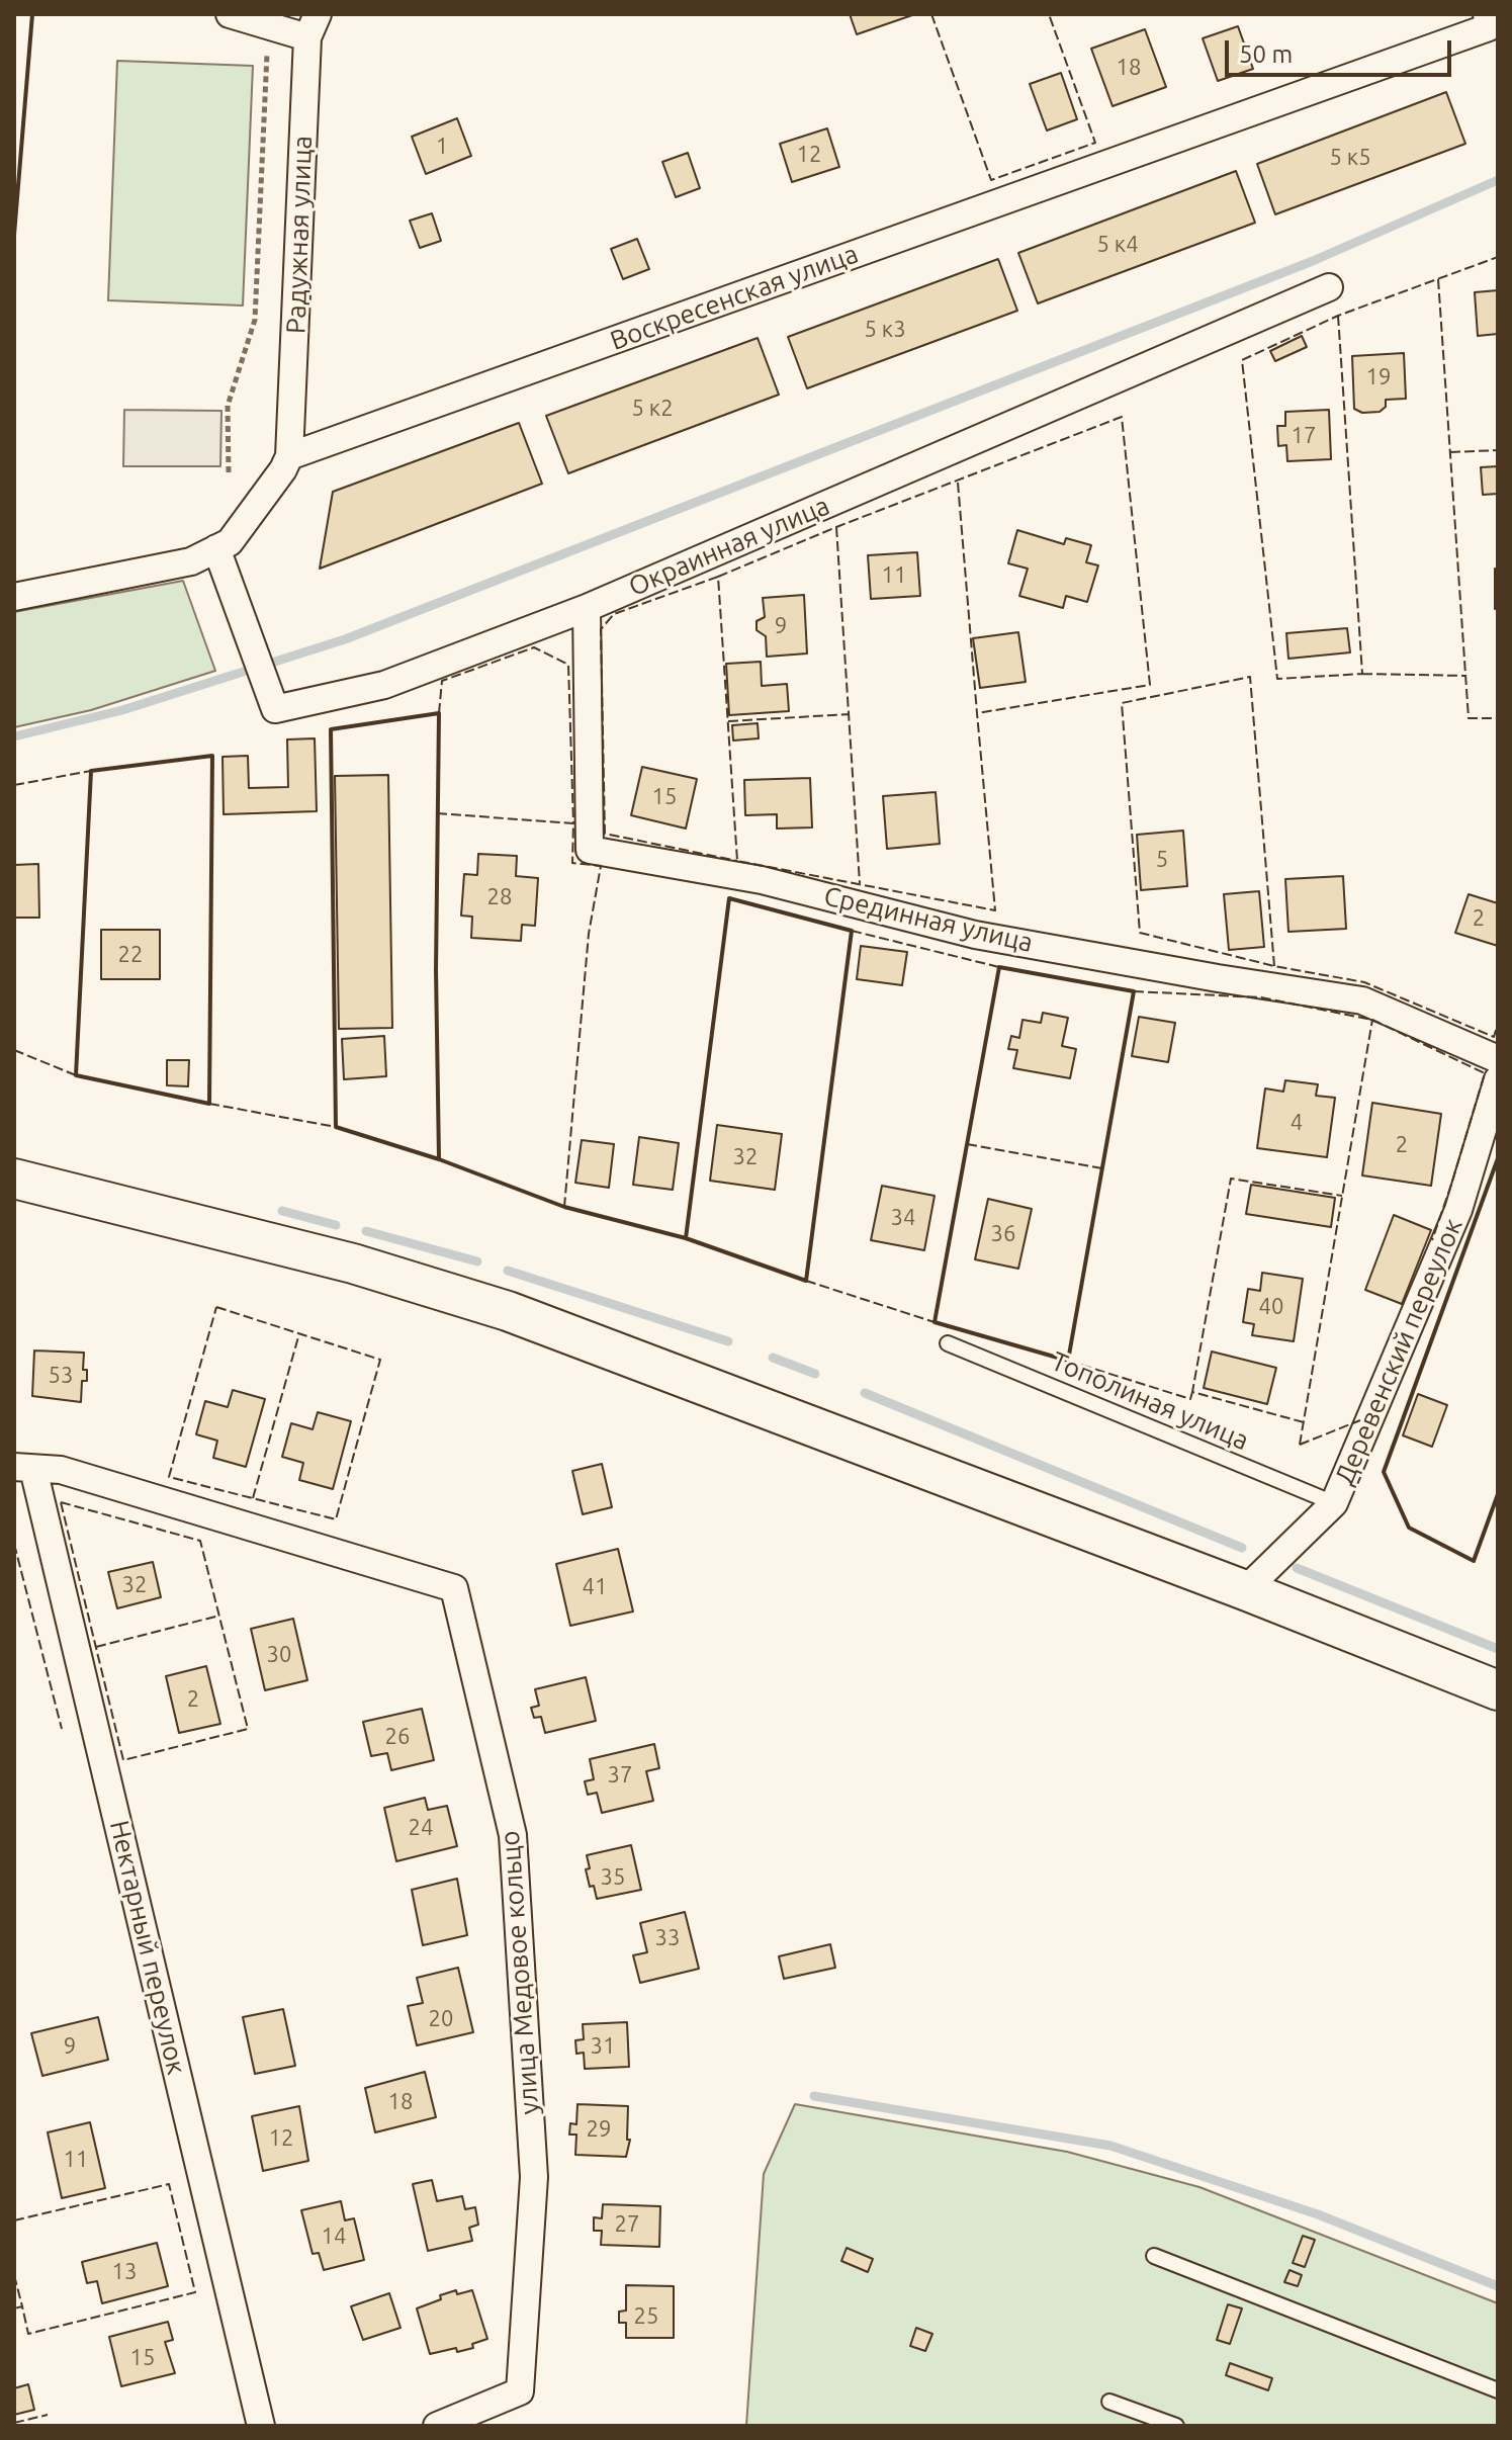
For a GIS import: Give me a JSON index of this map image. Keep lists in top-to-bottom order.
{
  "streets": {
    "street": [
      "Радужная улица",
      "Воскресенская улица",
      "Окраинная улица",
      "Срединная улица",
      "Деревенский переулок",
      "Нектарный переулок",
      "улица Медовое кольцо"
    ],
    "lane": ["Тополиная улица"]
  },
  "crossings": [
    ["Радужная улица", "Воскресенская улица"],
    ["Окраинная улица", "Срединная улица"],
    ["Деревенский переулок", "Тополиная улица"],
    ["Нектарный переулок", "улица Медовое кольцо"]
  ],
  "house_numbers": [
    "18",
    "1",
    "12",
    "5 к5",
    "5 к4",
    "5 к3",
    "19",
    "5 к2",
    "17",
    "11",
    "9",
    "15",
    "5",
    "28",
    "2",
    "22",
    "4",
    "2",
    "32",
    "34",
    "36",
    "40",
    "53",
    "32",
    "41",
    "30",
    "2",
    "26",
    "37",
    "24",
    "35",
    "33",
    "20",
    "9",
    "31",
    "18",
    "29",
    "12",
    "11",
    "27",
    "14",
    "13",
    "25",
    "15"
  ],
  "scale_bar": "50 m"
}
